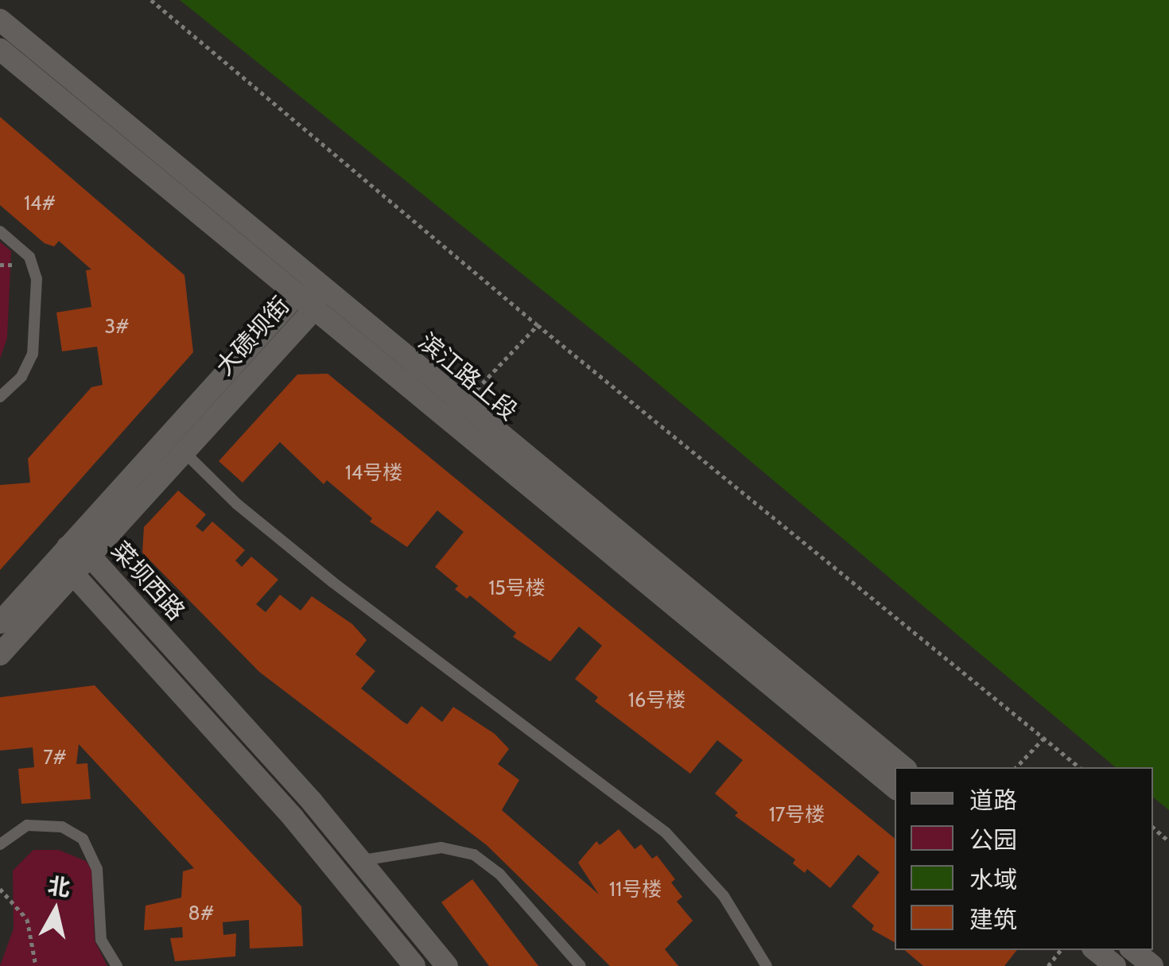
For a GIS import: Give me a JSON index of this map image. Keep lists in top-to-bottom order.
{
  "streets": {
    "main road": ["大碛坝街", "滨江路上段", "菜坝西路"]
  },
  "crossings": [
    ["大碛坝街", "滨江路上段"],
    ["大碛坝街", "菜坝西路"]
  ],
  "house_numbers": [
    "14#",
    "3#",
    "14号楼",
    "15号楼",
    "16号楼",
    "7#",
    "17号楼",
    "11号楼",
    "8#"
  ],
  "legend": [
    "道路",
    "公园",
    "水域",
    "建筑"
  ],
  "north": "top"
}
